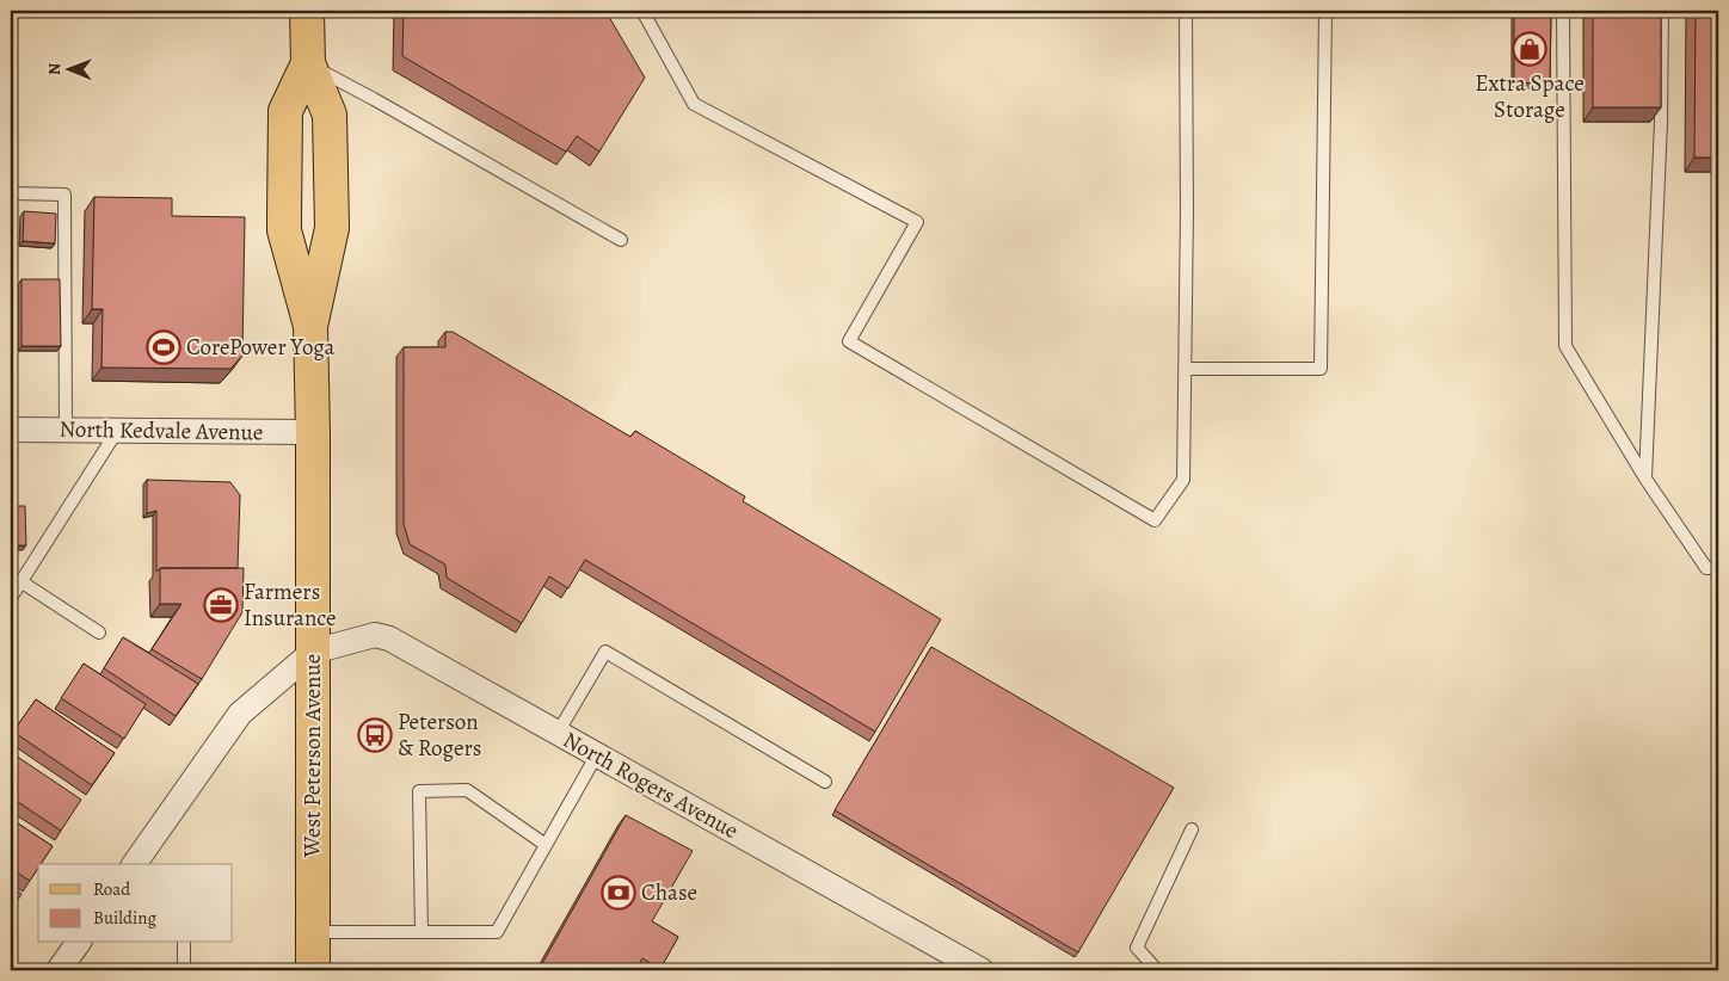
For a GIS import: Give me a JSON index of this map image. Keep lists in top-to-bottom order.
{
  "streets": {
    "main road": ["West Peterson Avenue"],
    "street": ["North Kedvale Avenue", "North Rogers Avenue"]
  },
  "crossings": [
    ["North Kedvale Avenue", "West Peterson Avenue"],
    ["West Peterson Avenue", "North Rogers Avenue"]
  ],
  "places": {
    "shop": ["Extra Space Storage"],
    "sports": ["CorePower Yoga"],
    "office": ["Farmers Insurance"],
    "bus stop": ["Peterson & Rogers"],
    "bank": ["Chase"]
  },
  "legend": ["Road", "Building"],
  "north": "left"
}
